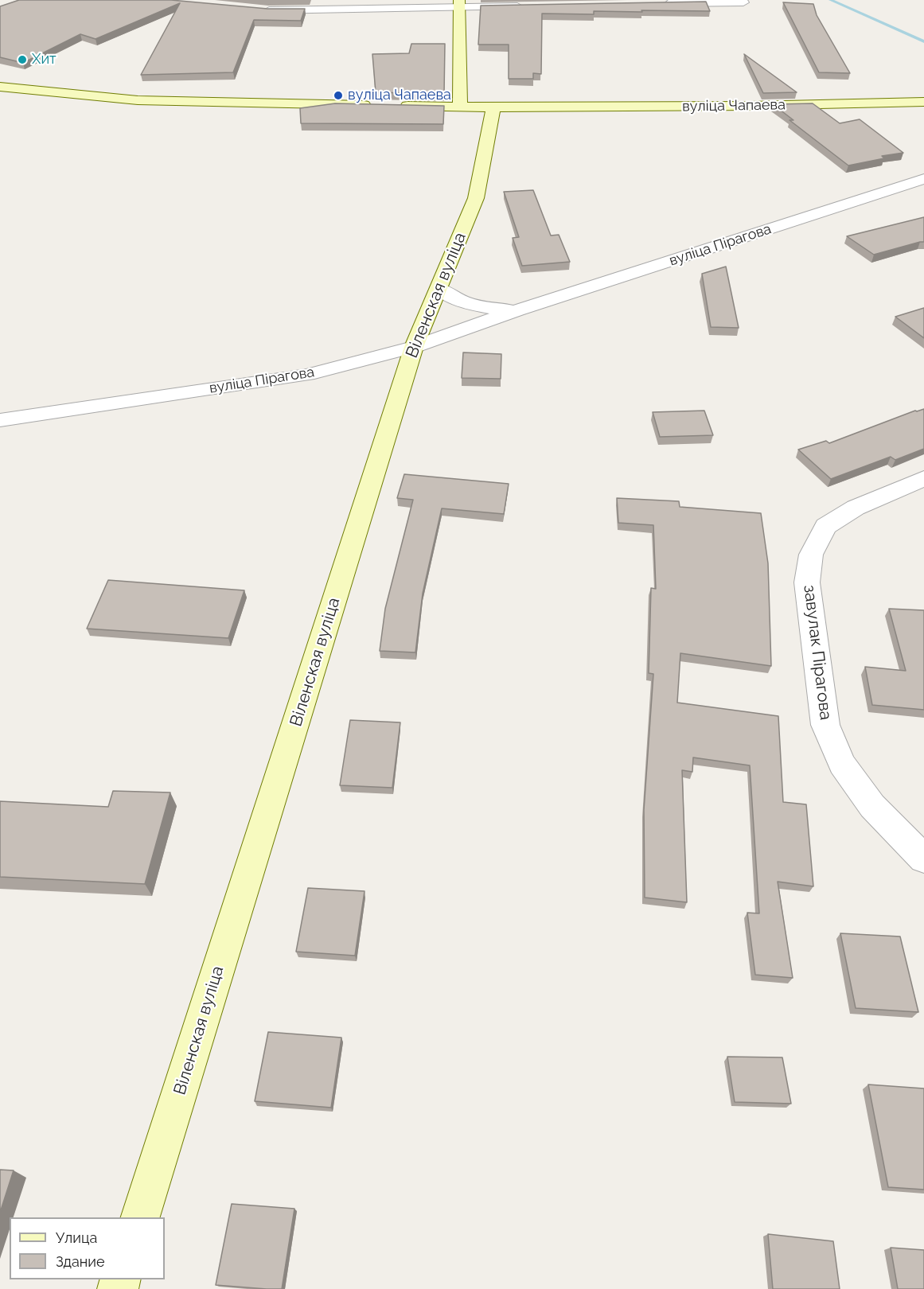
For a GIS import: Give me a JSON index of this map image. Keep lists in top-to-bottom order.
{
  "streets": {
    "street": [
      "вуліца Чапаева",
      "вуліца Пірагова",
      "Віленская вуліца",
      "завулак Пірагова"
    ]
  },
  "crossings": [
    ["вуліца Чапаева", "Віленская вуліца"],
    ["вуліца Пірагова", "Віленская вуліца"]
  ],
  "places": ["Хит", "вуліца Чапаева"],
  "legend": ["Улица", "Здание"]
}
